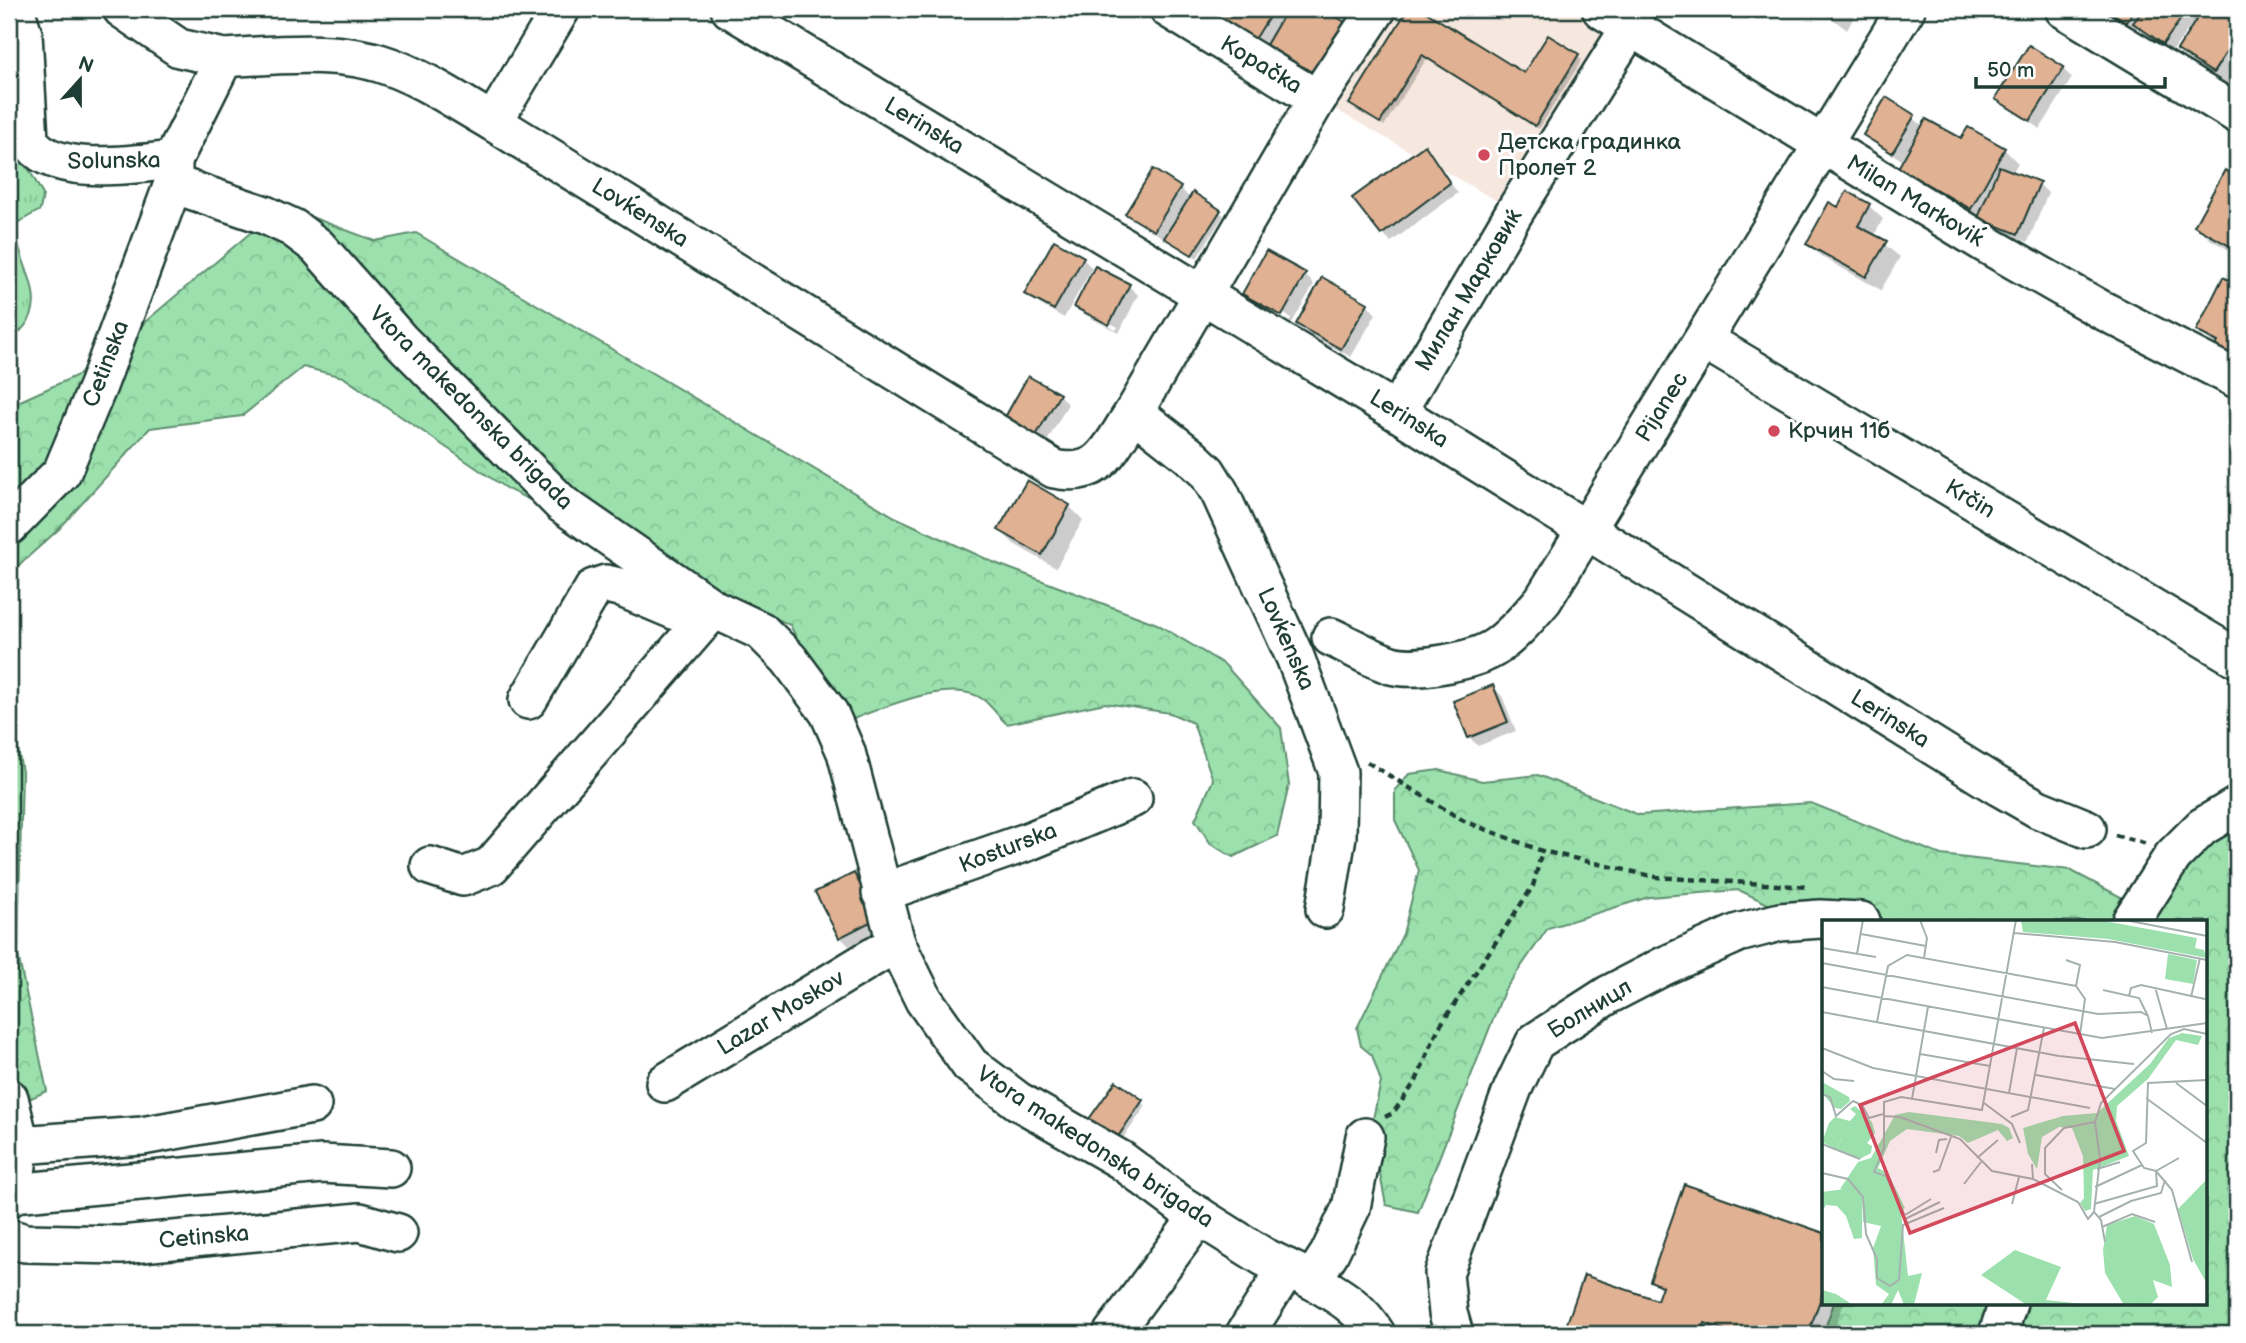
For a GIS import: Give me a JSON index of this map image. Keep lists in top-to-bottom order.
{
  "streets": {
    "street": [
      "Kopačka",
      "Lerinska",
      "Solunska",
      "Milan Markoviḱ",
      "Lovḱenska",
      "Милан Марковиќ",
      "Cetinska",
      "Pijanec",
      "Vtora makedonska brigada",
      "Krčin",
      "Kosturska",
      "Болницл",
      "Lazar Moskov"
    ]
  },
  "crossings": [
    ["Kopačka", "Lovḱenska"],
    ["Lerinska", "Lovḱenska"],
    ["Lerinska", "Милан Марковиќ"],
    ["Lerinska", "Pijanec"],
    ["Solunska", "Cetinska"],
    ["Solunska", "Vtora makedonska brigada"],
    ["Milan Markoviḱ", "Милан Марковиќ"],
    ["Milan Markoviḱ", "Pijanec"],
    ["Cetinska", "Vtora makedonska brigada"],
    ["Pijanec", "Krčin"],
    ["Vtora makedonska brigada", "Kosturska"],
    ["Vtora makedonska brigada", "Lazar Moskov"]
  ],
  "places": ["Детска градинка Пролет 2", "Крчин 11б"],
  "scale_bar": "50 m",
  "north": "top"
}
